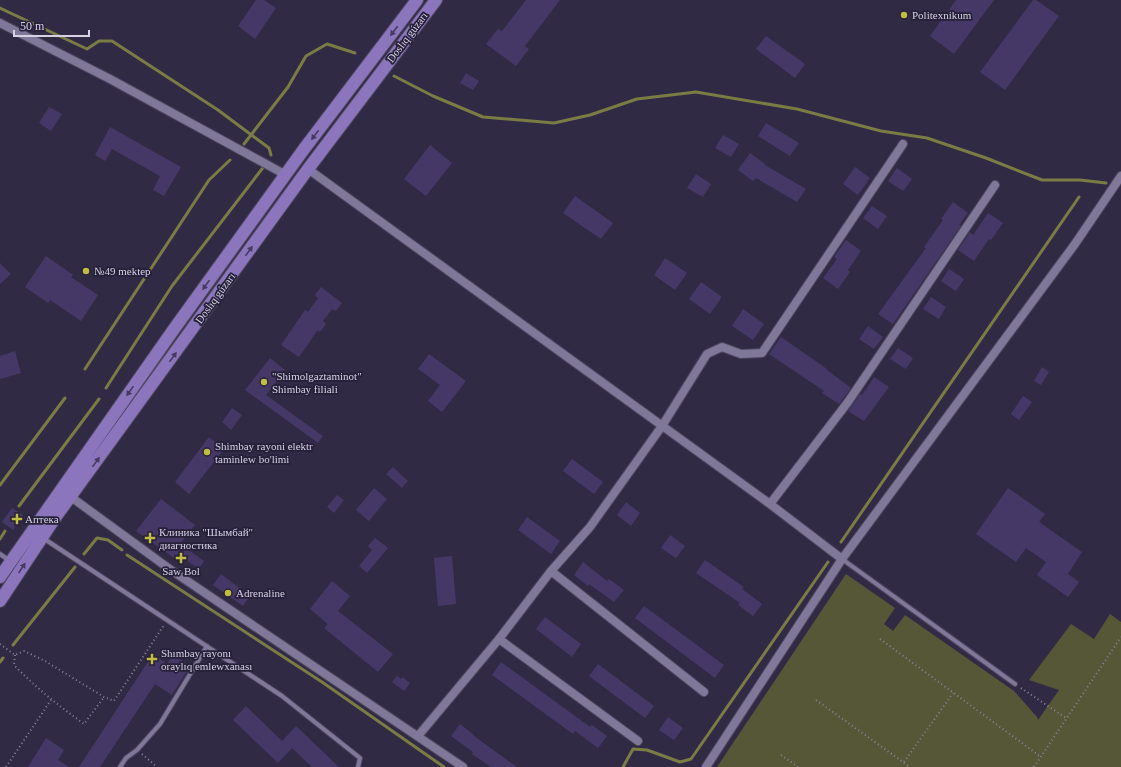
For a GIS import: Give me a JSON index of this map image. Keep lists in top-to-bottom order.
{
  "streets": {
    "main road": ["Doslıq gúzarı"]
  },
  "places": {
    "other": [
      "Politexnikum",
      "№49 mektep",
      "\"Shimolgaztaminot\" Shimbay filiali",
      "Shimbay rayoni elektr taminlew bo'limi",
      "Adrenaline"
    ],
    "health": [
      "Аптека",
      "Клиника \"Шымбай\" диагностика",
      "Saw Bol",
      "Shımbay rayonı oraylıq emlewxanası"
    ]
  },
  "scale_bar": "50 m"
}
